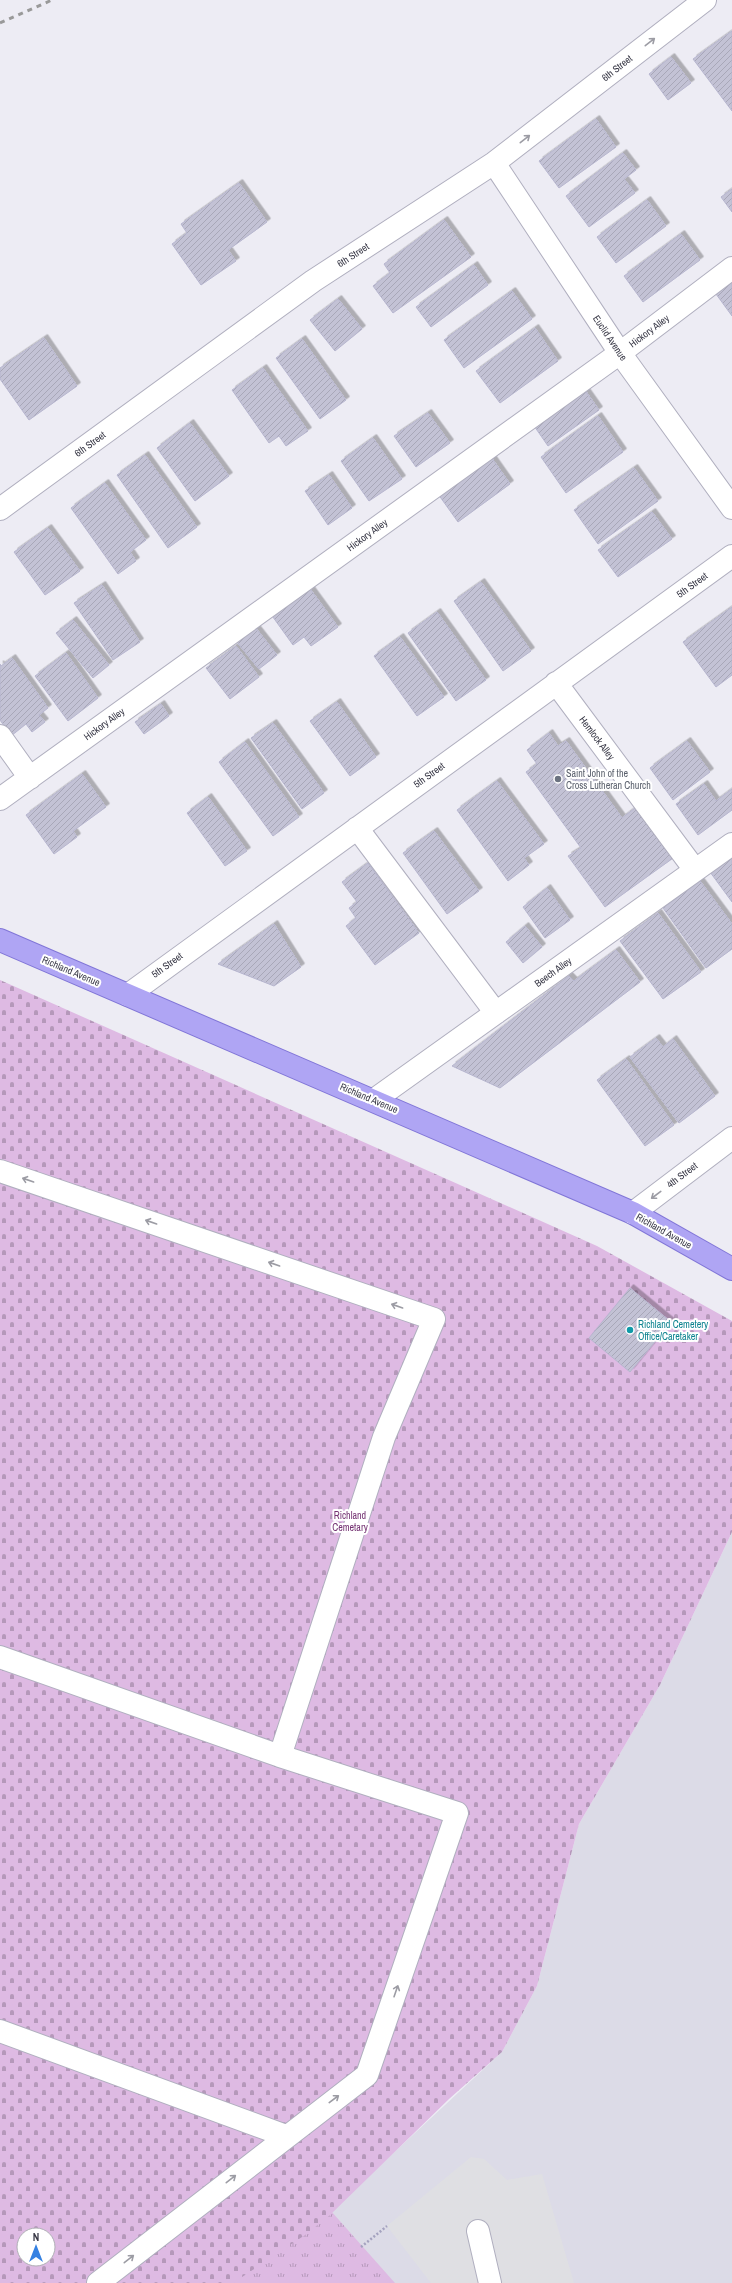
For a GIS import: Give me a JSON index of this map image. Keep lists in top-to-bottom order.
{
  "streets": {
    "main road": ["Richland Avenue"],
    "street": [
      "6th Street",
      "Hickory Alley",
      "Euclid Avenue",
      "5th Street",
      "Hemlock Alley",
      "Beech Alley",
      "4th Street"
    ]
  },
  "crossings": [
    ["6th Street", "Euclid Avenue"],
    ["Hickory Alley", "Euclid Avenue"],
    ["5th Street", "Hemlock Alley"],
    ["5th Street", "Richland Avenue"],
    ["Hemlock Alley", "Beech Alley"],
    ["Richland Avenue", "Beech Alley"],
    ["Richland Avenue", "4th Street"]
  ],
  "one_way": ["4th Street"],
  "parks": ["Richland Cemetary"],
  "places": ["Saint John of the Cross Lutheran Church", "Richland Cemetery Office/Caretaker"],
  "north": "top"
}
